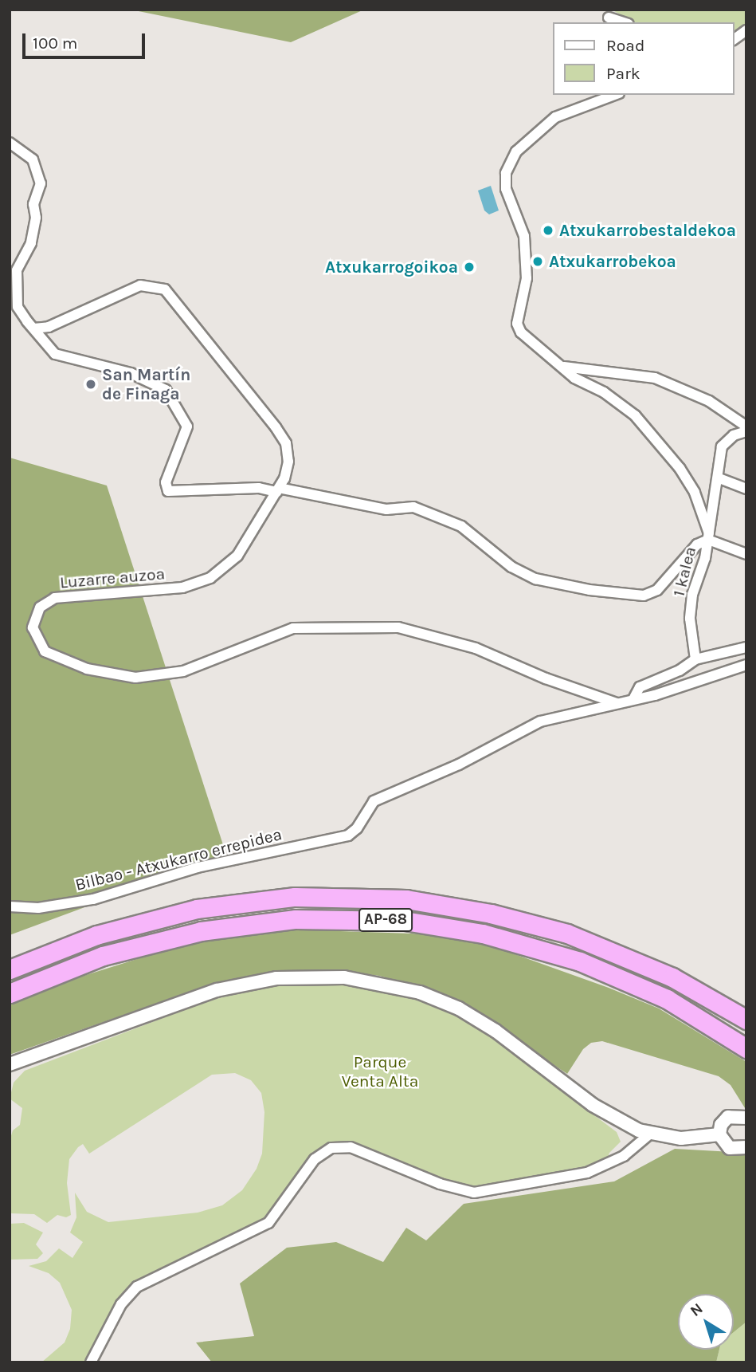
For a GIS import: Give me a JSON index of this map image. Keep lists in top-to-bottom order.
{
  "streets": {
    "highway": ["AP-68"],
    "street": ["1 kalea", "Luzarre auzoa", "Bilbao - Atxukarro errepidea"]
  },
  "crossings": [
    ["Luzarre auzoa", "Bilbao - Atxukarro errepidea"]
  ],
  "parks": ["Parque Venta Alta"],
  "places": [
    "Atxukarrobestaldekoa",
    "Atxukarrobekoa",
    "Atxukarrogoikoa",
    "San Martín de Finaga"
  ],
  "legend": ["Road", "Park"],
  "scale_bar": "100 m",
  "north": "top left"
}
